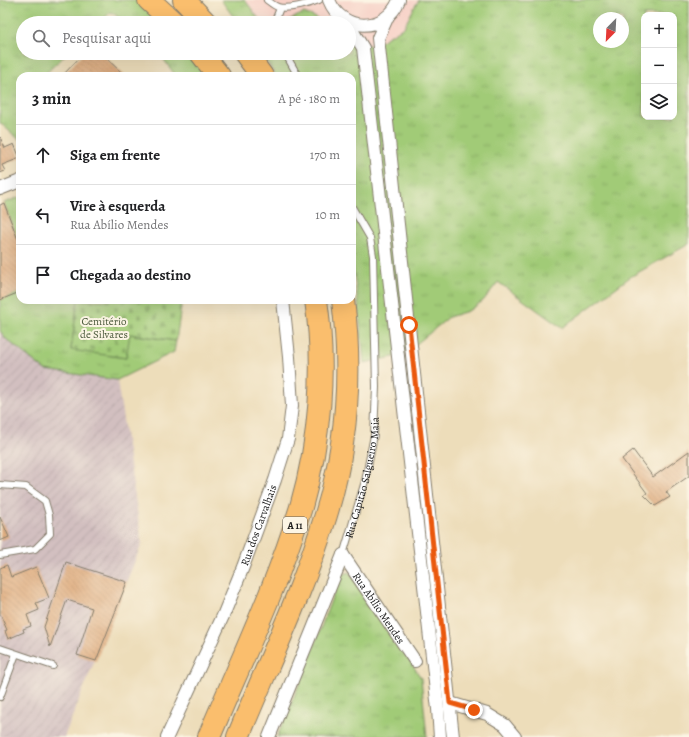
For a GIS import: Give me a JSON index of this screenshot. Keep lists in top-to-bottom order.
{
  "streets": {
    "highway": ["A 11"],
    "street": ["Rua Capitão Salgueiro Maia", "Rua dos Carvalhais", "Rua Abílio Mendes"]
  },
  "crossings": [
    ["Rua Capitão Salgueiro Maia", "Rua Abílio Mendes"]
  ],
  "parks": ["Cemitério de Silvares"],
  "north": "bottom left",
  "page": {
    "map_buttons": ["+", "−"],
    "search": "Pesquisar aqui",
    "heading": ["3 min", "A pé · 180 m"],
    "list": [
      ["Siga em frente", "170 m"],
      ["Vire à esquerda", "Rua Abílio Mendes", "10 m"],
      "Chegada ao destino"
    ]
  }
}
